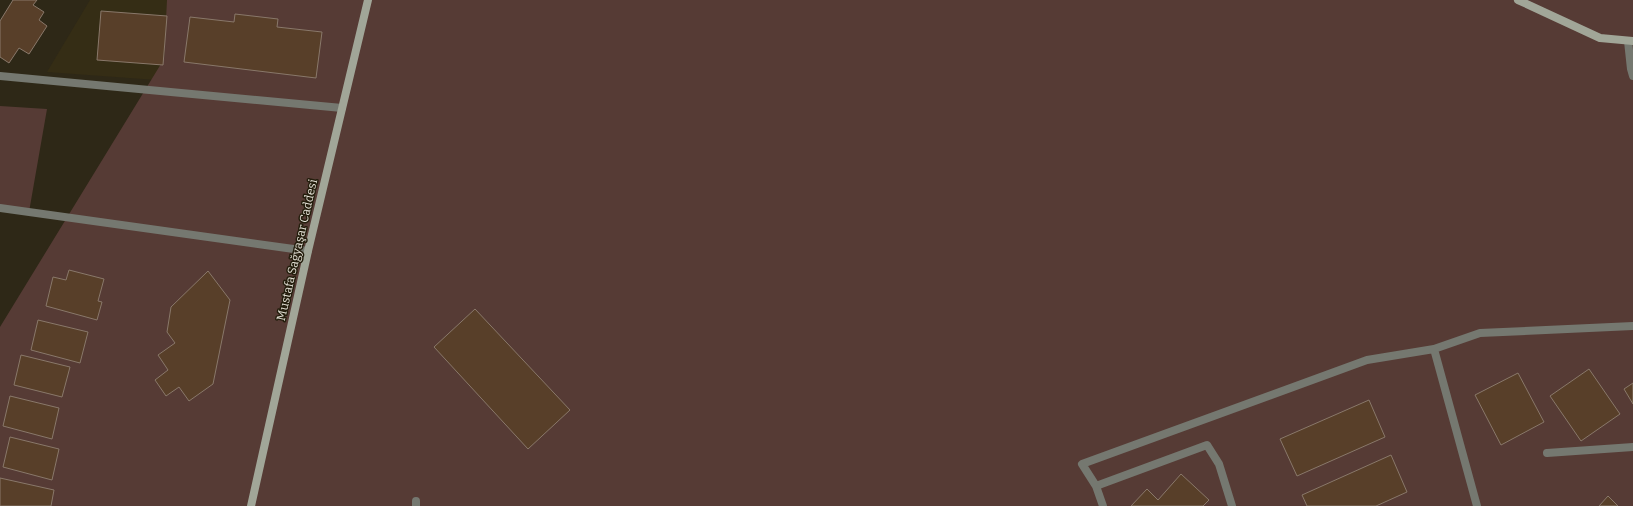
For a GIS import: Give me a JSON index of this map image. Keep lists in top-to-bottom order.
{
  "streets": {
    "street": ["Mustafa Sağyaşar Caddesi"]
  }
}
